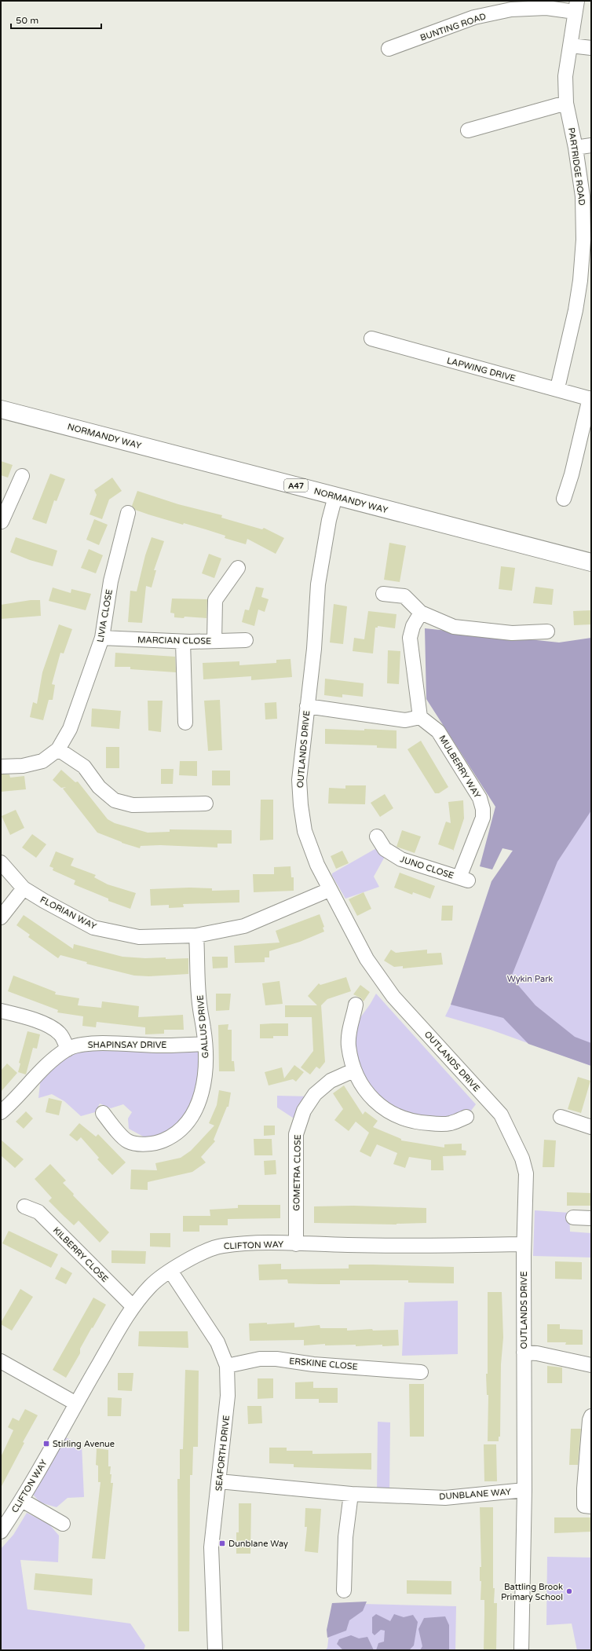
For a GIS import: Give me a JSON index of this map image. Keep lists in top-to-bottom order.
{
  "streets": {
    "main road": ["NORMANDY WAY", "A47"],
    "street": [
      "BUNTING ROAD",
      "PARTRIDGE ROAD",
      "LAPWING DRIVE",
      "LIVIA CLOSE",
      "MARCIAN CLOSE",
      "OUTLANDS DRIVE",
      "MULBERRY WAY",
      "JUNO CLOSE",
      "FLORIAN WAY",
      "GALLUS DRIVE",
      "SHAPINSAY DRIVE",
      "GOMETRA CLOSE",
      "CLIFTON WAY",
      "KILBERRY CLOSE",
      "ERSKINE CLOSE",
      "SEAFORTH DRIVE",
      "DUNBLANE WAY"
    ]
  },
  "crossings": [
    ["BUNTING ROAD", "PARTRIDGE ROAD"],
    ["PARTRIDGE ROAD", "LAPWING DRIVE"],
    ["NORMANDY WAY", "OUTLANDS DRIVE"],
    ["LIVIA CLOSE", "MARCIAN CLOSE"],
    ["OUTLANDS DRIVE", "FLORIAN WAY"],
    ["OUTLANDS DRIVE", "CLIFTON WAY"],
    ["OUTLANDS DRIVE", "DUNBLANE WAY"],
    ["MULBERRY WAY", "JUNO CLOSE"],
    ["FLORIAN WAY", "GALLUS DRIVE"],
    ["GALLUS DRIVE", "SHAPINSAY DRIVE"],
    ["GOMETRA CLOSE", "CLIFTON WAY"],
    ["CLIFTON WAY", "KILBERRY CLOSE"],
    ["CLIFTON WAY", "SEAFORTH DRIVE"],
    ["ERSKINE CLOSE", "SEAFORTH DRIVE"],
    ["SEAFORTH DRIVE", "DUNBLANE WAY"]
  ],
  "parks": ["Wykin Park"],
  "places": {
    "transit": ["Stirling Avenue", "Dunblane Way"],
    "other": ["Battling Brook Primary School"]
  },
  "scale_bar": "50 m"
}
